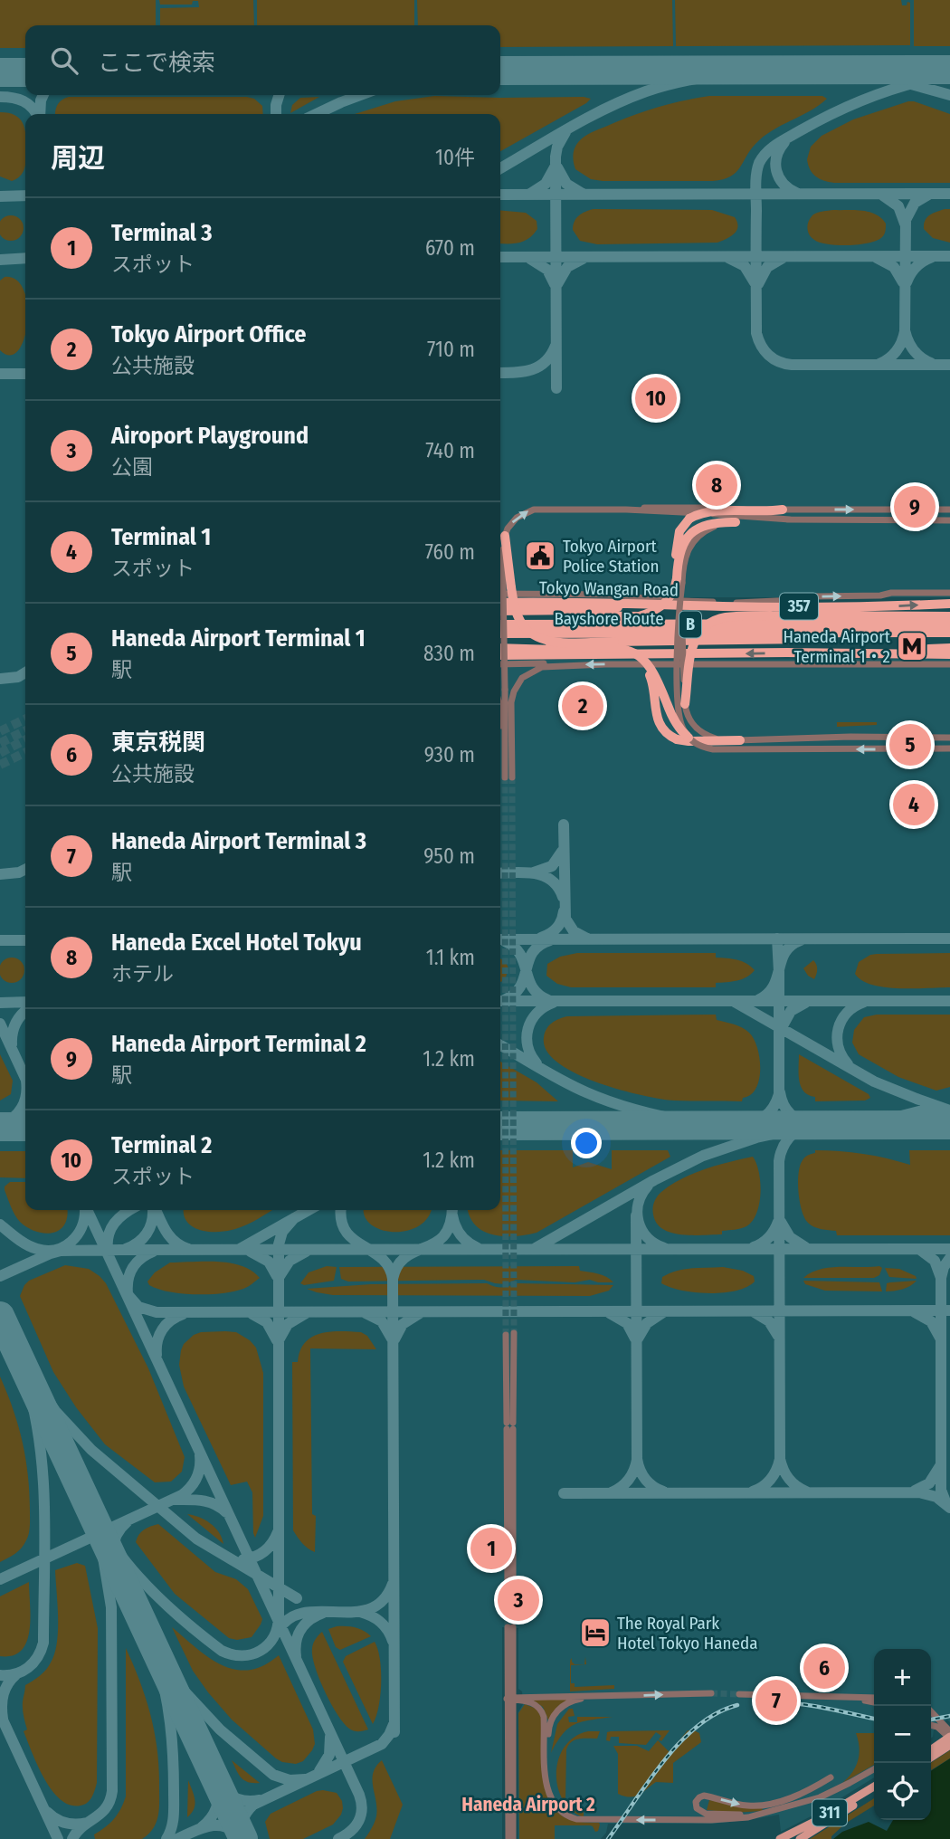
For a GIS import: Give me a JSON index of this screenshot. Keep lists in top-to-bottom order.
{
  "streets": {
    "highway": [
      "Tokyo Wangan Road",
      "357",
      "Bayshore Route",
      "B"
    ],
    "main road": ["311"]
  },
  "districts": ["Haneda Airport 2"],
  "places": {
    "public building": ["Tokyo Airport Police Station"],
    "metro station": ["Haneda Airport Terminal 1・2"],
    "hotel": ["The Royal Park Hotel Tokyo Haneda"]
  },
  "page": {
    "search": "ここで検索",
    "heading": ["周辺", "10件"],
    "list": [
      {
        "mark": "1",
        "name": "Terminal 3",
        "note": "スポット",
        "value": "670 m"
      },
      {
        "mark": "2",
        "name": "Tokyo Airport Office",
        "note": "公共施設",
        "value": "710 m"
      },
      {
        "mark": "3",
        "name": "Airoport Playground",
        "note": "公園",
        "value": "740 m"
      },
      {
        "mark": "4",
        "name": "Terminal 1",
        "note": "スポット",
        "value": "760 m"
      },
      {
        "mark": "5",
        "name": "Haneda Airport Terminal 1",
        "note": "駅",
        "value": "830 m"
      },
      {
        "mark": "6",
        "name": "東京税関",
        "note": "公共施設",
        "value": "930 m"
      },
      {
        "mark": "7",
        "name": "Haneda Airport Terminal 3",
        "note": "駅",
        "value": "950 m"
      },
      {
        "mark": "8",
        "name": "Haneda Excel Hotel Tokyu",
        "note": "ホテル",
        "value": "1.1 km"
      },
      {
        "mark": "9",
        "name": "Haneda Airport Terminal 2",
        "note": "駅",
        "value": "1.2 km"
      },
      {
        "mark": "10",
        "name": "Terminal 2",
        "note": "スポット",
        "value": "1.2 km"
      }
    ],
    "pins": [
      "10",
      "8",
      "9",
      "2",
      "5",
      "4",
      "1",
      "3",
      "6",
      "7"
    ],
    "map_buttons": ["+", "−"]
  }
}
